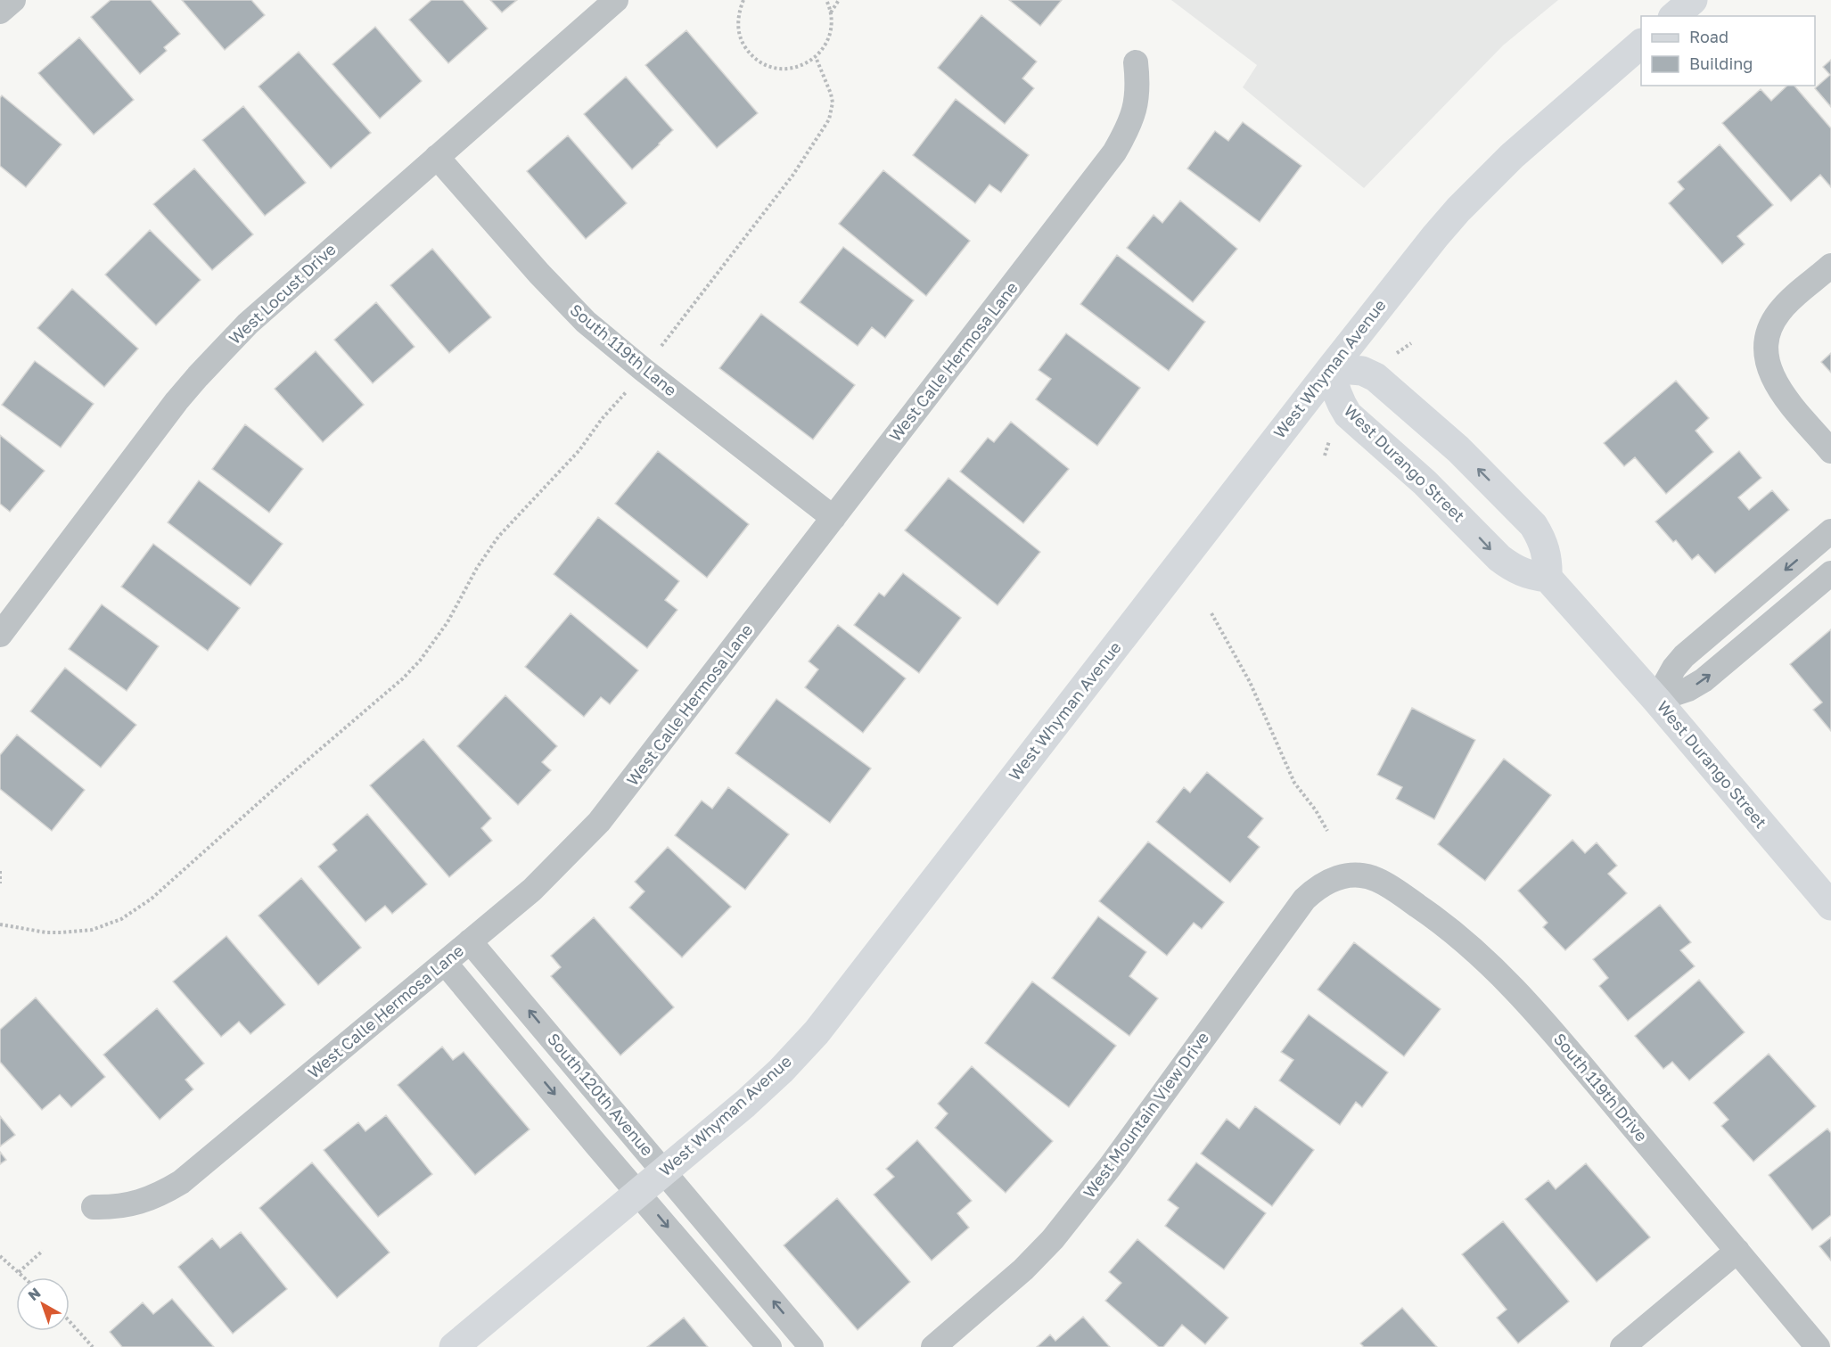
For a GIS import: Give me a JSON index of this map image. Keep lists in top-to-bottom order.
{
  "streets": {
    "street": [
      "West Locust Drive",
      "South 119th Lane",
      "West Calle Hermosa Lane",
      "West Whyman Avenue",
      "West Durango Street",
      "South 119th Drive",
      "South 120th Avenue",
      "West Mountain View Drive"
    ]
  },
  "crossings": [
    ["West Locust Drive", "South 119th Lane"],
    ["South 119th Lane", "West Calle Hermosa Lane"],
    ["West Calle Hermosa Lane", "South 120th Avenue"],
    ["West Whyman Avenue", "West Durango Street"],
    ["West Whyman Avenue", "South 120th Avenue"],
    ["South 119th Drive", "West Mountain View Drive"]
  ],
  "legend": ["Road", "Building"],
  "north": "top left"
}
